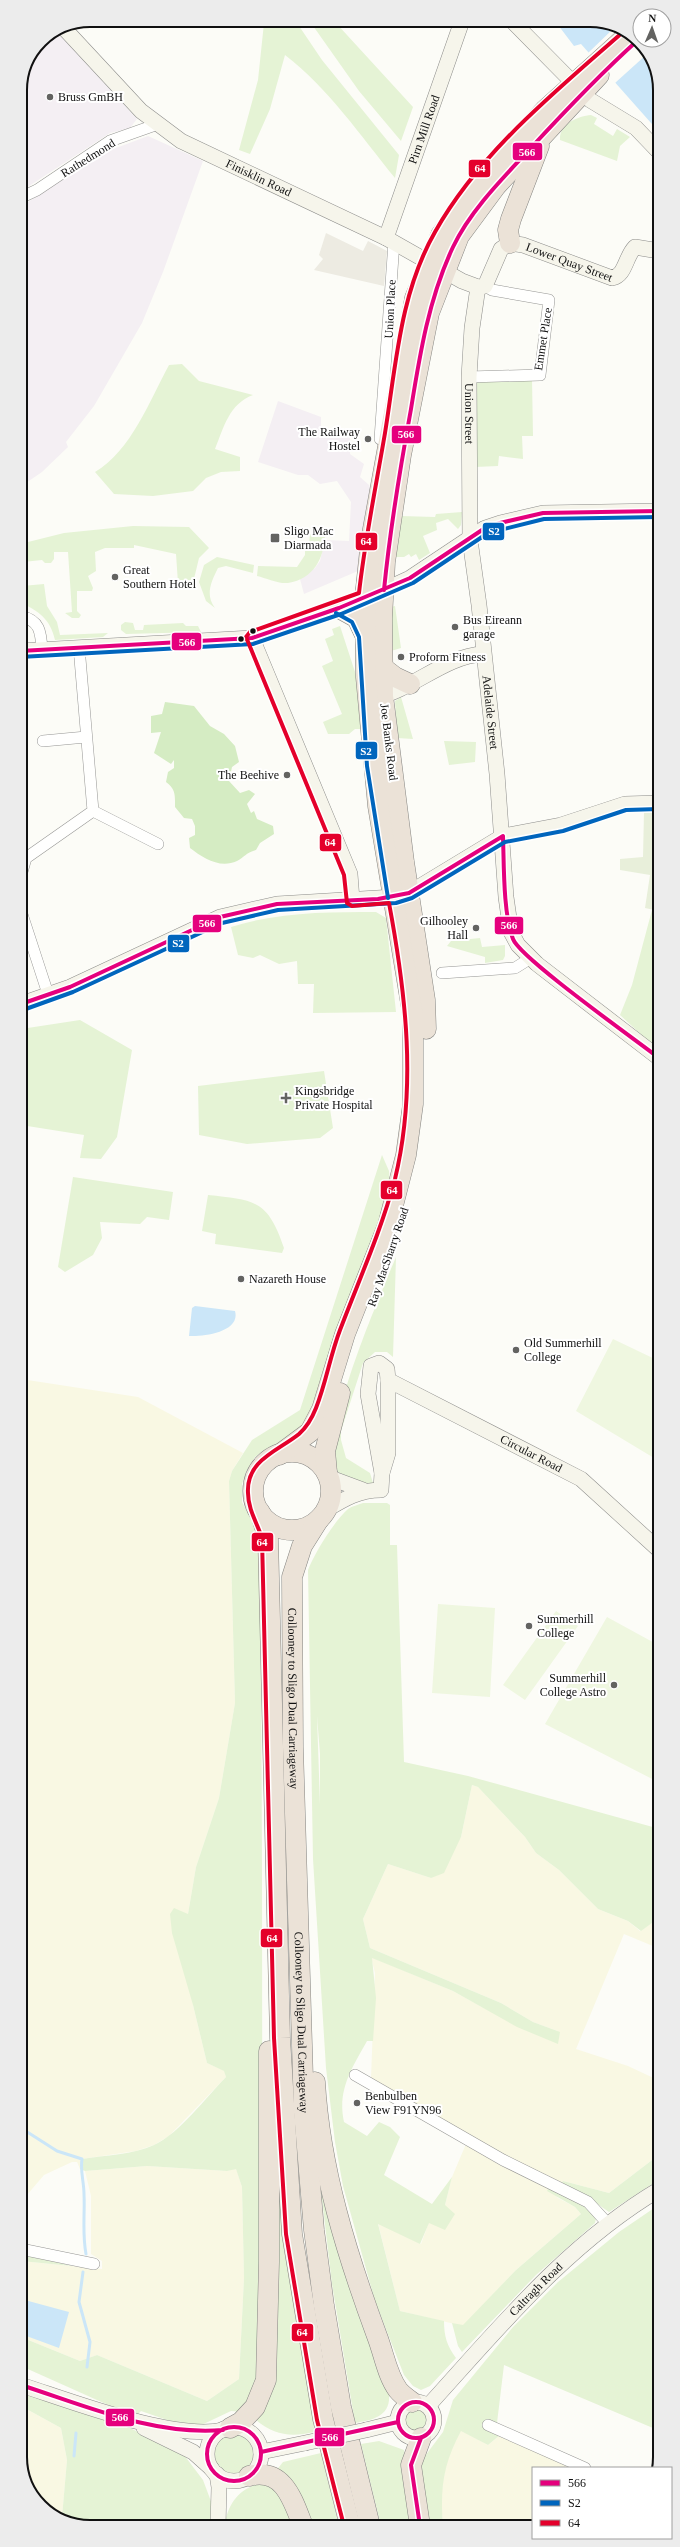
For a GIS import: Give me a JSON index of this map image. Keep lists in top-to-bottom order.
{
  "streets": {
    "highway": ["Joe Banks Road", "Ray MacSharry Road", "Collooney to Sligo Dual Carriageway"],
    "street": [
      "Pirn Mill Road",
      "Rathedmond",
      "Finisklin Road",
      "Lower Quay Street",
      "Union Place",
      "Emmet Place",
      "Union Street",
      "Adelaide Street",
      "Circular Road",
      "Caltragh Road"
    ]
  },
  "crossings": [
    ["Pirn Mill Road", "Finisklin Road"],
    ["Pirn Mill Road", "Union Place"],
    ["Rathedmond", "Finisklin Road"],
    ["Finisklin Road", "Union Place"],
    ["Finisklin Road", "Emmet Place"],
    ["Finisklin Road", "Union Street"],
    ["Finisklin Road", "Joe Banks Road"],
    ["Lower Quay Street", "Union Street"],
    ["Emmet Place", "Union Street"],
    ["Union Street", "Adelaide Street"],
    ["Joe Banks Road", "Ray MacSharry Road"],
    ["Ray MacSharry Road", "Collooney to Sligo Dual Carriageway"]
  ],
  "places": {
    "other": [
      "Bruss GmBH",
      "The Railway Hostel",
      "Great Southern Hotel",
      "Bus Eireann garage",
      "Proform Fitness",
      "The Beehive",
      "Gilhooley Hall",
      "Nazareth House",
      "Old Summerhill College",
      "Summerhill College",
      "Summerhill College Astro",
      "Benbulben View F91YN96"
    ],
    "transit": ["Sligo Mac Diarmada"],
    "health": ["Kingsbridge Private Hospital"]
  },
  "lines": ["transit line 64", "transit line 566", "transit line S2"],
  "legend": ["566", "S2", "64"],
  "north": "top"
}
